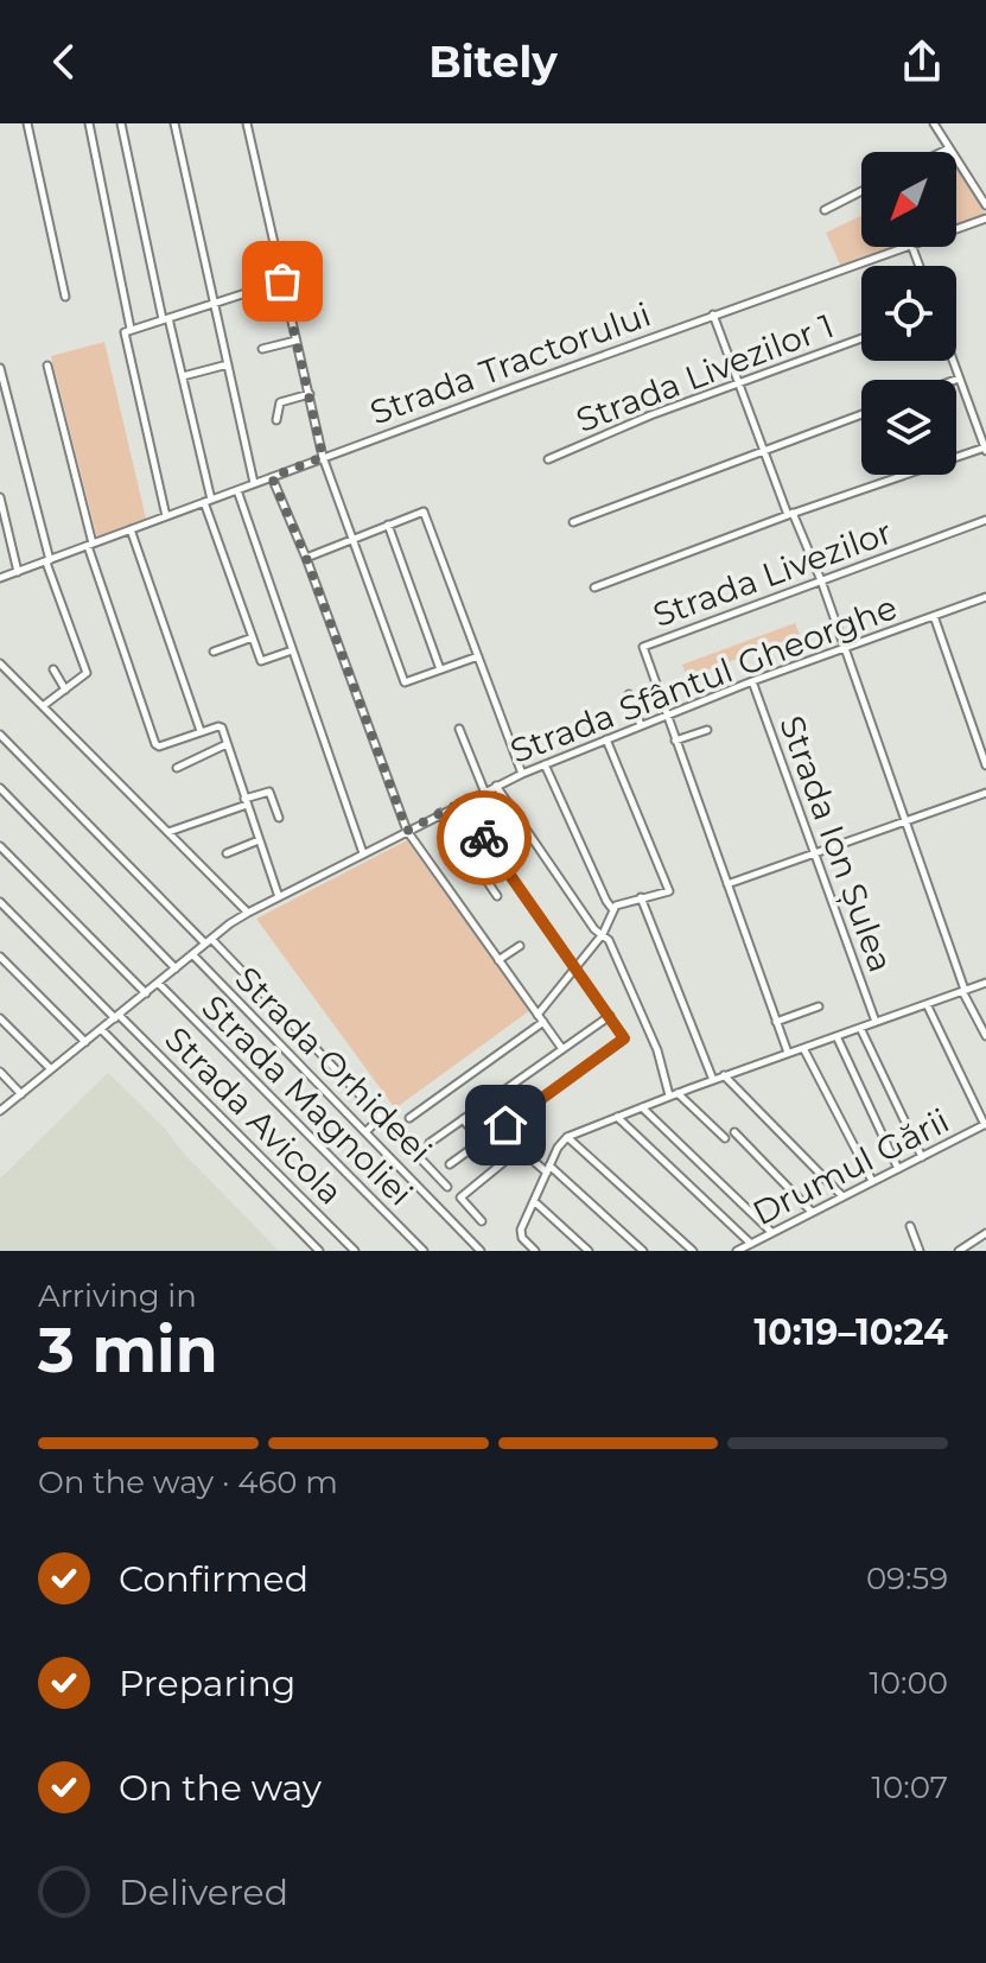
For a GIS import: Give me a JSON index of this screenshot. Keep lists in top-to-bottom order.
{
  "streets": {
    "street": [
      "Strada Tractorului",
      "Strada Livezilor 1",
      "Strada Livezilor",
      "Strada Sfântul Gheorghe",
      "Strada Ion Șulea",
      "Strada Orhideei",
      "Strada Magnoliei",
      "Strada Avicola",
      "Drumul Gării"
    ]
  },
  "crossings": [
    ["Strada Livezilor", "Strada Sfântul Gheorghe"],
    ["Strada Sfântul Gheorghe", "Strada Ion Șulea"],
    ["Strada Sfântul Gheorghe", "Strada Orhideei"],
    ["Strada Sfântul Gheorghe", "Strada Magnoliei"],
    ["Strada Sfântul Gheorghe", "Strada Avicola"]
  ],
  "north": "bottom left",
  "page": {
    "header": "Bitely",
    "heading": ["3 min", "Arriving in", "10:19–10:24"],
    "bar": "On the way · 460 m",
    "list": [
      ["Confirmed", "09:59"],
      ["Preparing", "10:00"],
      ["On the way", "10:07"],
      "Delivered"
    ]
  }
}
